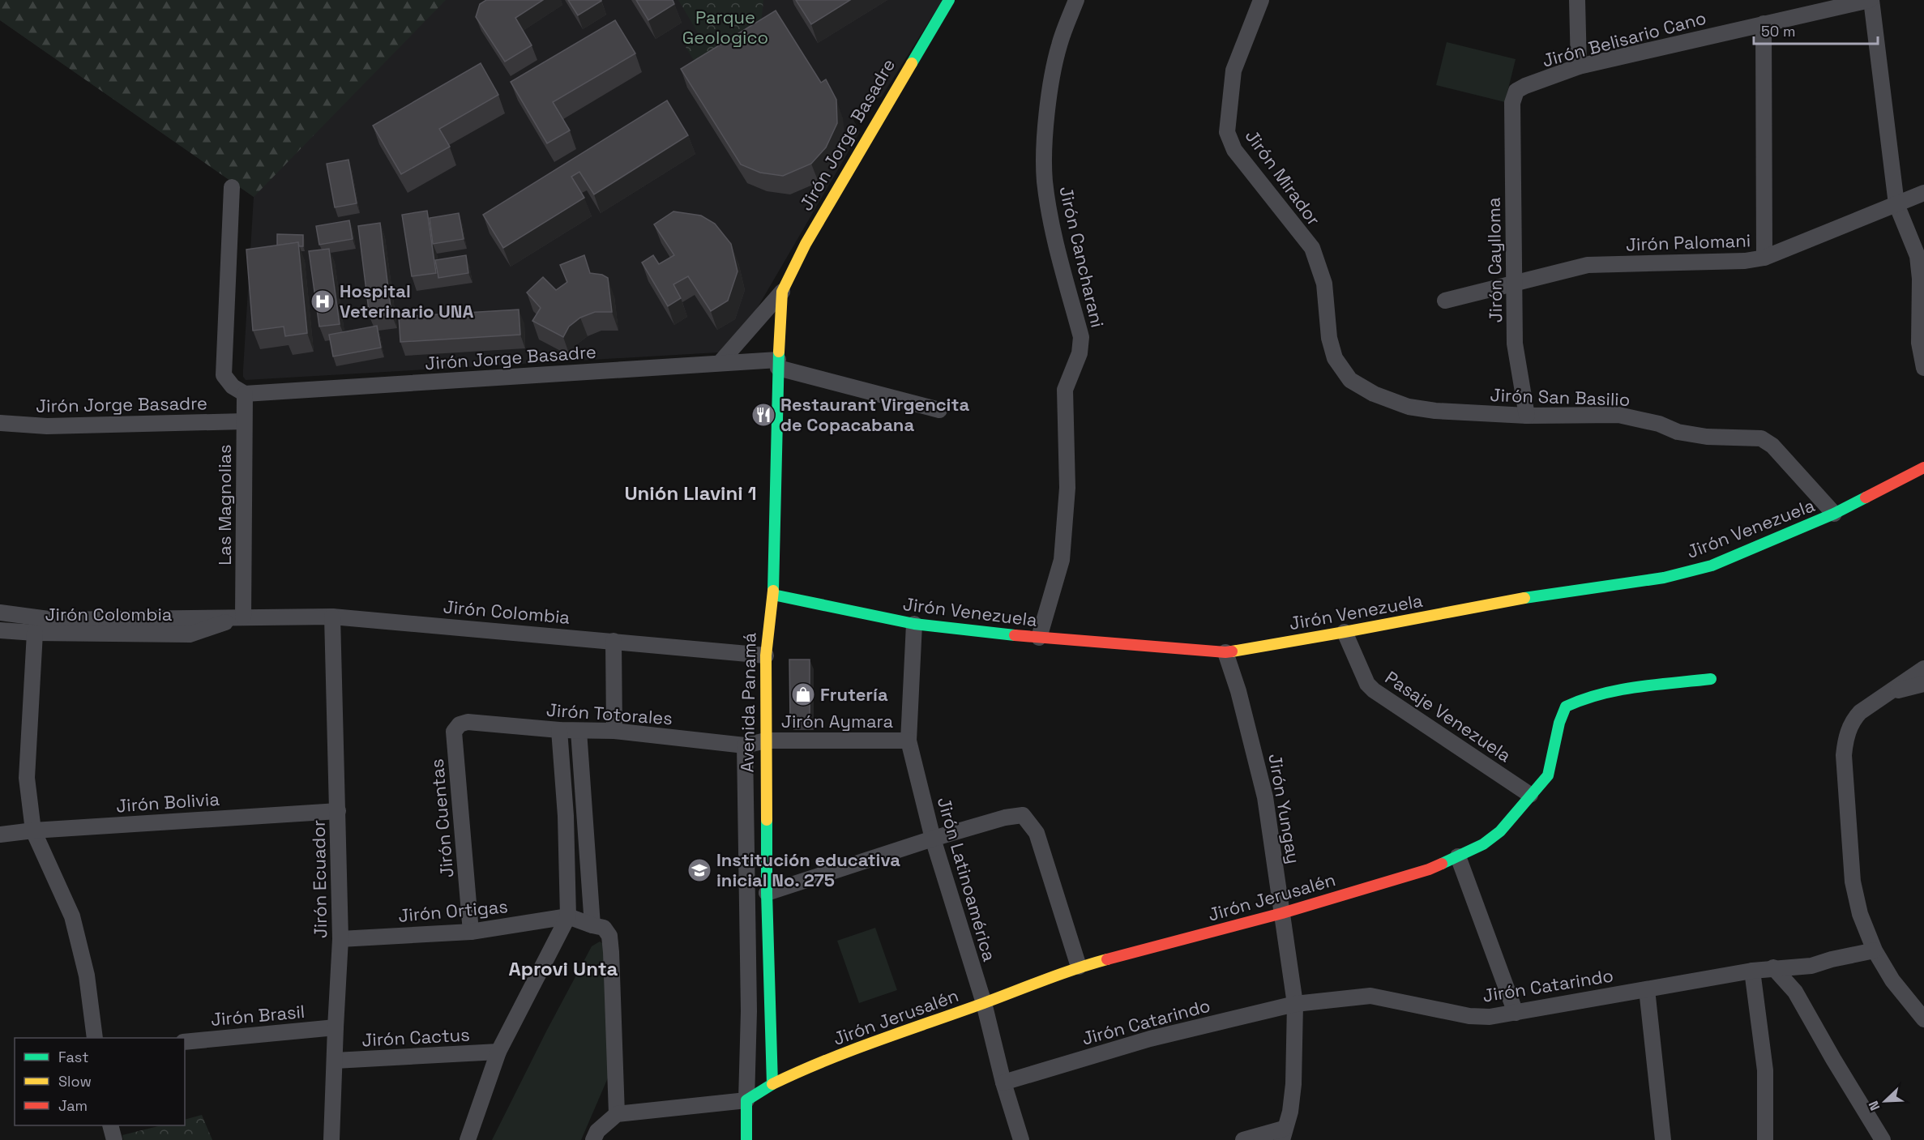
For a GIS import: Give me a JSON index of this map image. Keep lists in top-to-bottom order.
{
  "streets": {
    "street": [
      "Jirón Belisario Cano",
      "Jirón Jorge Basadre",
      "Jirón Mirador",
      "Jirón Palomani",
      "Jirón Cancharani",
      "Jirón Caylloma",
      "Jirón San Basilio",
      "Las Magnolias",
      "Jirón Venezuela",
      "Jirón Colombia",
      "Avenida Panamá",
      "Jirón Totorales",
      "Pasaje Venezuela",
      "Jirón Aymara",
      "Jirón Bolivia",
      "Jirón Yungay",
      "Jirón Cuentas",
      "Jirón Ecuador",
      "Jirón Latinoamérica",
      "Jirón Jerusalén",
      "Jirón Ortigas",
      "Jirón Catarindo",
      "Jirón Brasil",
      "Jirón Cactus"
    ]
  },
  "crossings": [
    ["Jirón Belisario Cano", "Jirón Caylloma"],
    ["Jirón Jorge Basadre", "Las Magnolias"],
    ["Jirón Jorge Basadre", "Avenida Panamá"],
    ["Jirón Mirador", "Jirón San Basilio"],
    ["Jirón Palomani", "Jirón Caylloma"],
    ["Jirón Cancharani", "Jirón Venezuela"],
    ["Jirón Caylloma", "Jirón San Basilio"],
    ["Jirón San Basilio", "Jirón Venezuela"],
    ["Las Magnolias", "Jirón Colombia"],
    ["Jirón Venezuela", "Avenida Panamá"],
    ["Jirón Venezuela", "Pasaje Venezuela"],
    ["Jirón Venezuela", "Jirón Yungay"],
    ["Jirón Venezuela", "Jirón Latinoamérica"],
    ["Jirón Colombia", "Avenida Panamá"],
    ["Jirón Colombia", "Jirón Ecuador"],
    ["Avenida Panamá", "Jirón Totorales"],
    ["Avenida Panamá", "Jirón Aymara"],
    ["Avenida Panamá", "Jirón Jerusalén"],
    ["Jirón Totorales", "Jirón Aymara"],
    ["Jirón Totorales", "Jirón Cuentas"],
    ["Pasaje Venezuela", "Jirón Jerusalén"],
    ["Jirón Aymara", "Jirón Latinoamérica"],
    ["Jirón Bolivia", "Jirón Ecuador"],
    ["Jirón Yungay", "Jirón Jerusalén"],
    ["Jirón Yungay", "Jirón Catarindo"],
    ["Jirón Cuentas", "Jirón Ortigas"],
    ["Jirón Ecuador", "Jirón Ortigas"],
    ["Jirón Ecuador", "Jirón Brasil"],
    ["Jirón Ecuador", "Jirón Cactus"],
    ["Jirón Latinoamérica", "Jirón Jerusalén"],
    ["Jirón Latinoamérica", "Jirón Catarindo"]
  ],
  "districts": ["Unión Llavini 1", "Aprovi Unta"],
  "parks": ["Parque Geologico"],
  "places": {
    "hospital": ["Hospital Veterinario UNA"],
    "restaurant": ["Restaurant Virgencita de Copacabana"],
    "shop": ["Frutería"],
    "school or university": ["Institución educativa inicial No. 275"]
  },
  "legend": ["Fast", "Slow", "Jam"],
  "scale_bar": "50 m",
  "north": "bottom left"
}
